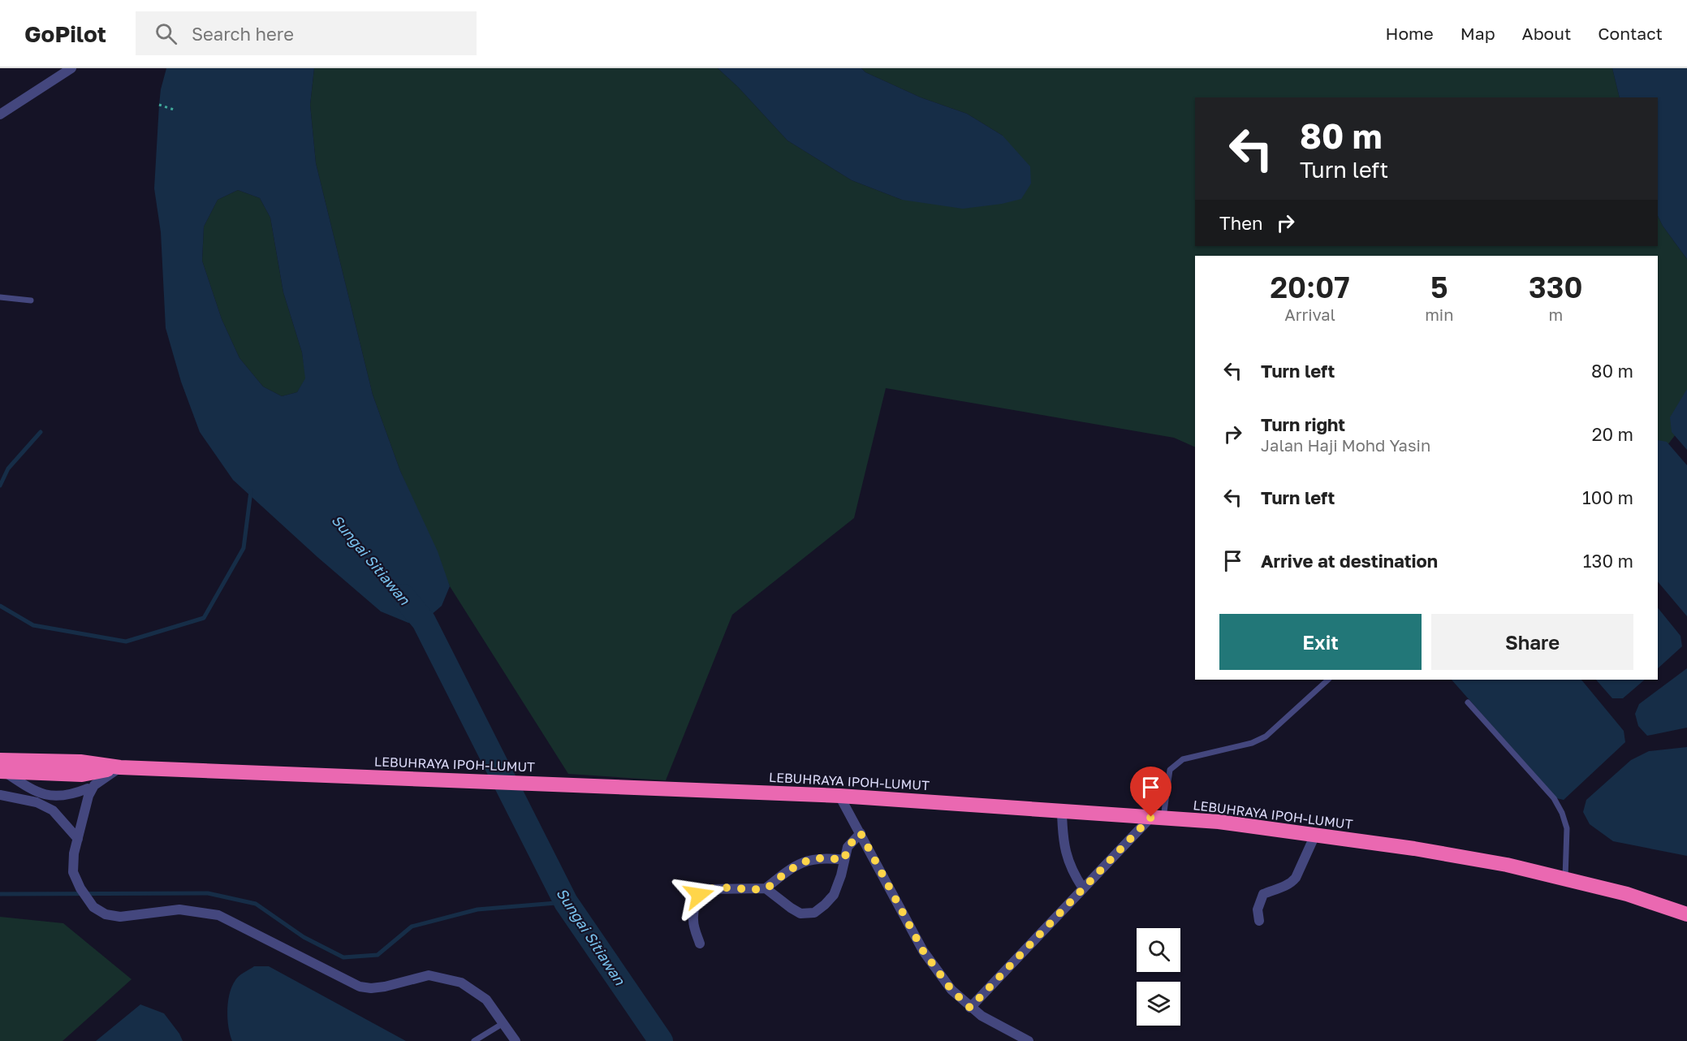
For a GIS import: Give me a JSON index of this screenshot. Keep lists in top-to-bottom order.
{
  "streets": {
    "highway": ["LEBUHRAYA IPOH-LUMUT"]
  },
  "water": ["Sungai Sitiawan"],
  "page": {
    "header": "GoPilot",
    "search": "Search here",
    "nav": [
      "Home",
      "Map",
      "About",
      "Contact"
    ],
    "turn": ["80 m", "Turn left"],
    "then": "Then",
    "eta": [
      "20:07",
      "Arrival",
      "5",
      "min",
      "330",
      "m"
    ],
    "list": [
      {
        "name": "Turn left",
        "value": "80 m"
      },
      {
        "name": "Turn right",
        "note": "Jalan Haji Mohd Yasin",
        "value": "20 m"
      },
      {
        "name": "Turn left",
        "value": "100 m"
      },
      {
        "name": "Arrive at destination",
        "value": "130 m"
      }
    ],
    "buttons": ["Exit", "Share"]
  }
}
